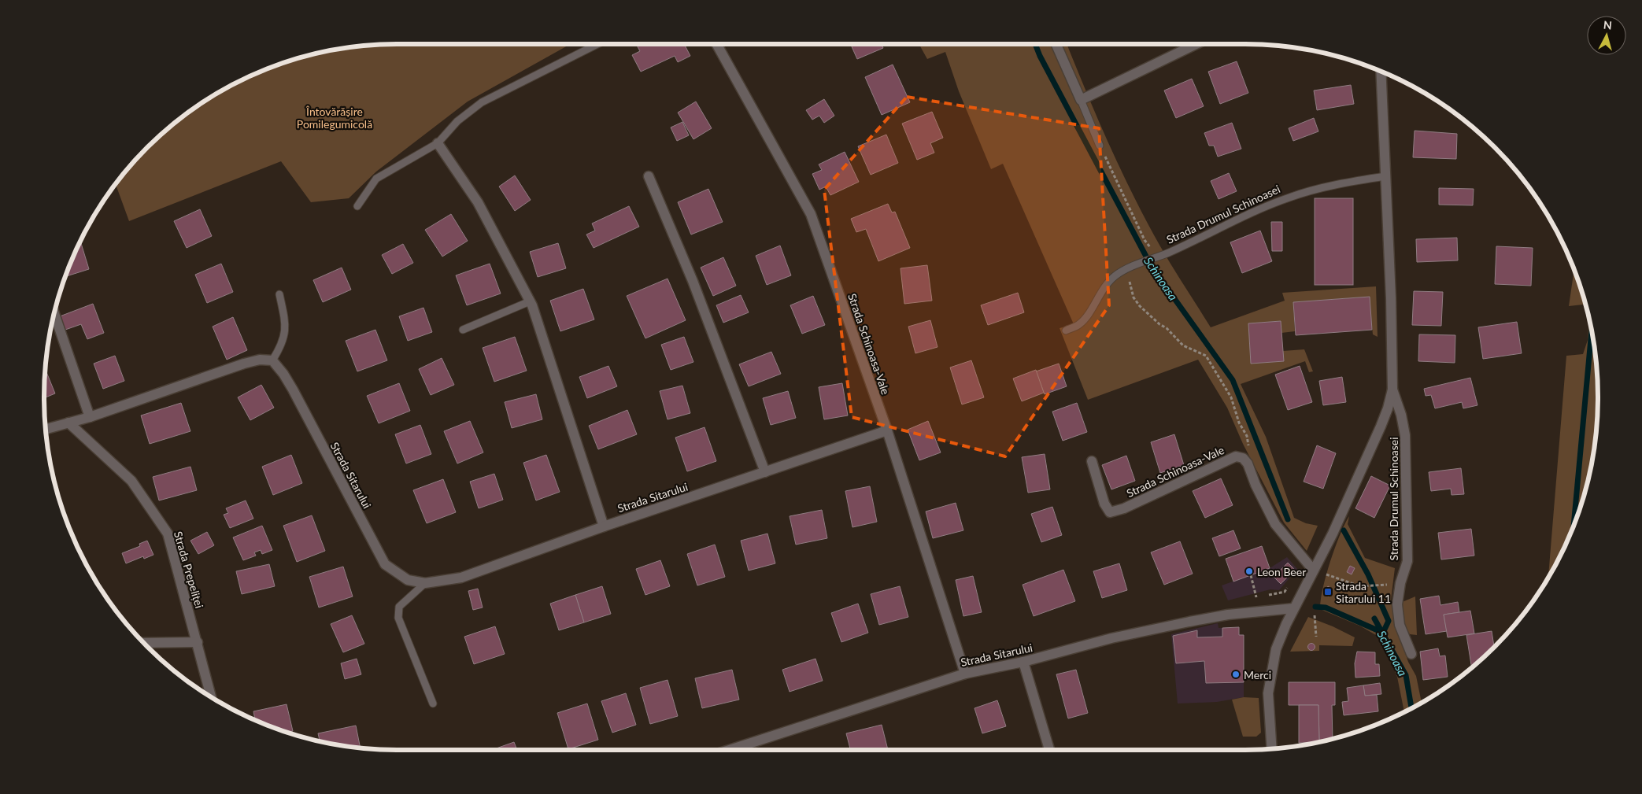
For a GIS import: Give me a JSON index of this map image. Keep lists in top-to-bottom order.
{
  "streets": {
    "street": [
      "Strada Drumul Schinoasei",
      "Strada Schinoasa-Vale",
      "Strada Sitarului",
      "Strada Prepeliței"
    ]
  },
  "crossings": [
    ["Strada Drumul Schinoasei", "Strada Sitarului"],
    ["Strada Schinoasa-Vale", "Strada Sitarului"]
  ],
  "water": ["Schinoasa"],
  "parks": ["Întovărășire Pomilegumicolă"],
  "places": {
    "other": ["Leon Beer", "Merci"],
    "transit": ["Strada Sitarului 11"]
  },
  "north": "top"
}
